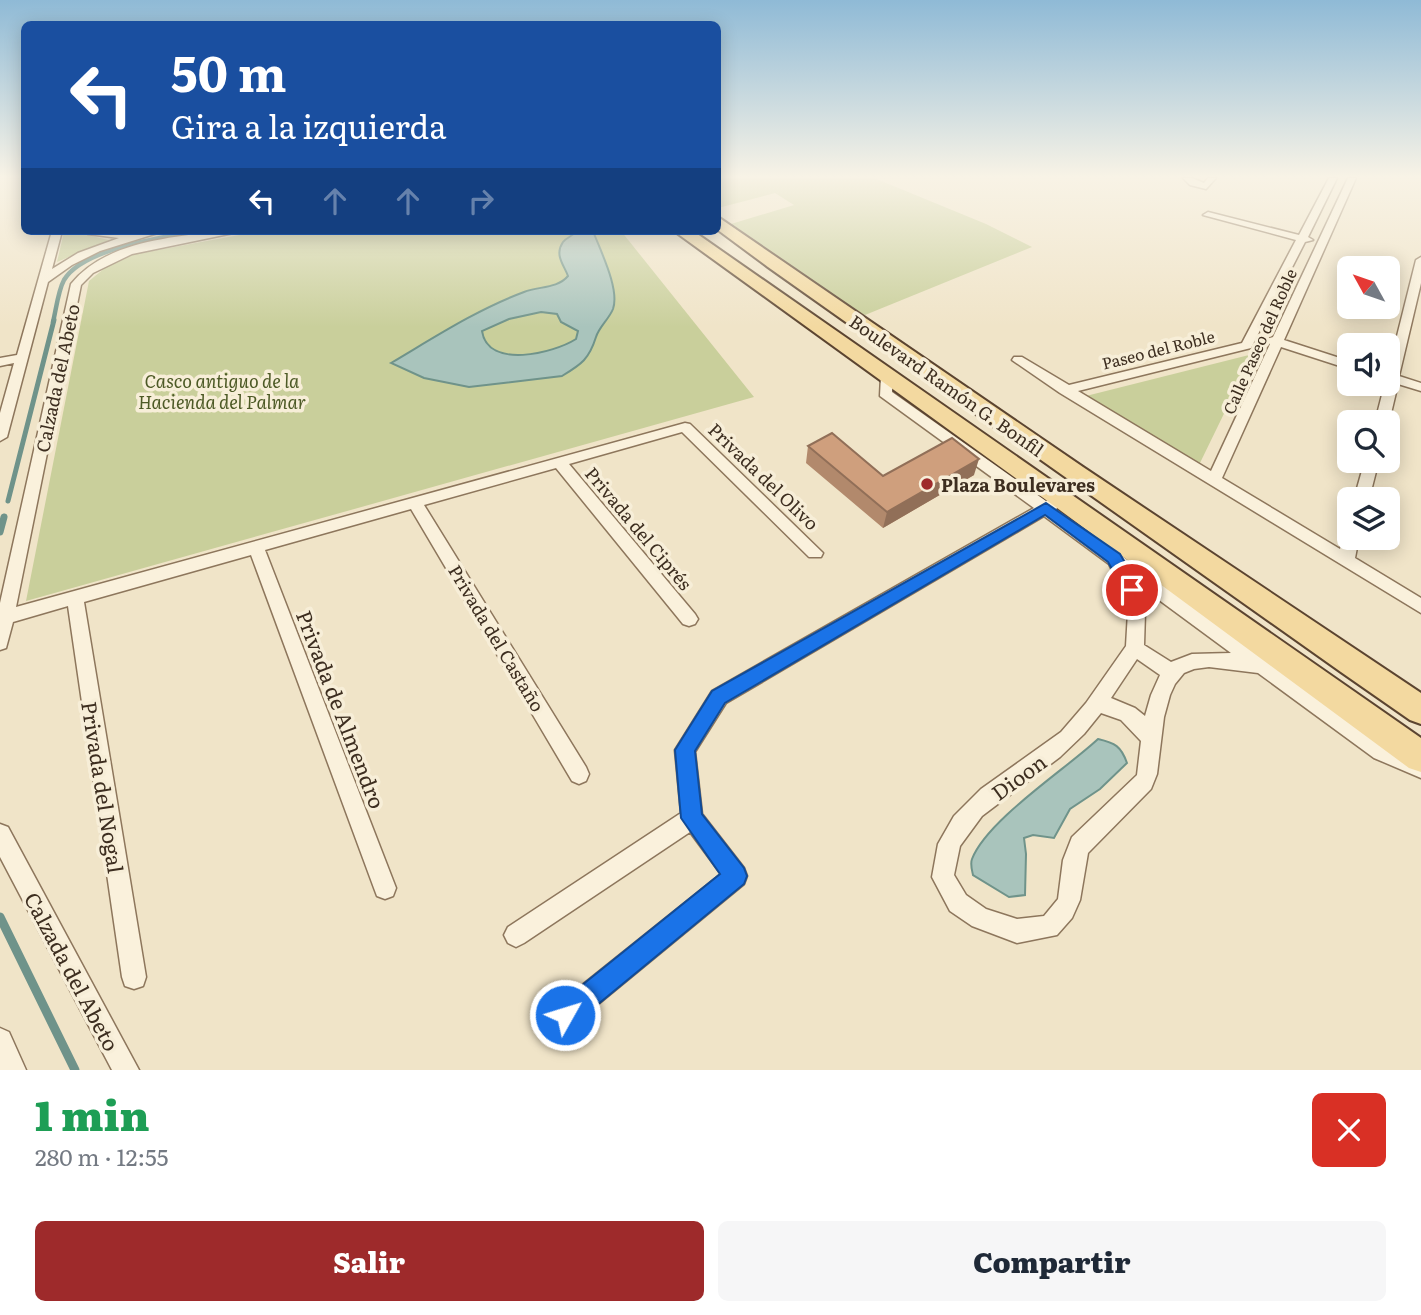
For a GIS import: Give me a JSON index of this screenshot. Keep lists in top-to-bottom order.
{
  "streets": {
    "main road": ["Boulevard Ramón G. Bonfil"],
    "street": [
      "Calle Paseo del Roble",
      "Paseo del Roble",
      "Calzada del Abeto",
      "Privada del Olivo",
      "Privada del Ciprés",
      "Privada del Castaño",
      "Privada de Almendro",
      "Dioon",
      "Privada del Nogal"
    ]
  },
  "crossings": [
    ["Calle Paseo del Roble", "Paseo del Roble"]
  ],
  "parks": ["Casco antiguo de la Hacienda del Palmar"],
  "places": ["Plaza Boulevares"],
  "north": "top left",
  "page": {
    "turn": ["50 m", "Gira a la izquierda"],
    "heading": ["1 min", "280 m · 12:55"],
    "buttons": ["Salir", "Compartir"]
  }
}
